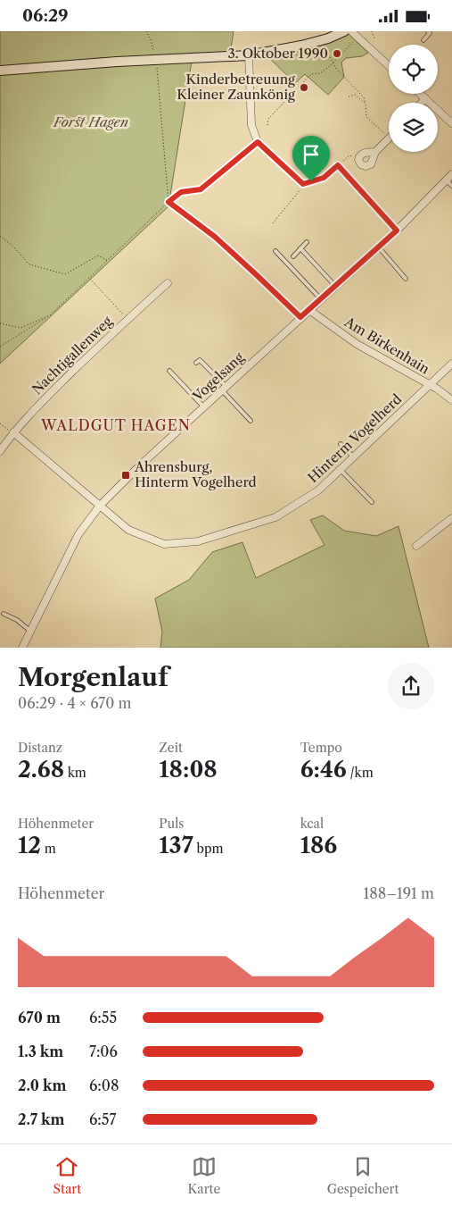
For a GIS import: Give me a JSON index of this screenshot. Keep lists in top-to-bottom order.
{
  "streets": {
    "street": [
      "Am Birkenhain",
      "Nachtigallenweg",
      "Vogelsang",
      "Hinterm Vogelherd"
    ]
  },
  "crossings": [
    ["Am Birkenhain", "Vogelsang"],
    ["Am Birkenhain", "Hinterm Vogelherd"],
    ["Nachtigallenweg", "Hinterm Vogelherd"],
    ["Vogelsang", "Hinterm Vogelherd"]
  ],
  "districts": ["WALDGUT HAGEN"],
  "parks": ["Forst Hagen"],
  "places": {
    "other": ["3. Oktober 1990", "Kinderbetreuung Kleiner Zaunkönig"],
    "transit": ["Ahrensburg, Hinterm Vogelherd"]
  },
  "page": {
    "status": "06:29",
    "heading": ["Morgenlauf", "06:29 · 4 × 670 m"],
    "stats": [
      ["Distanz", "2.68 km"],
      ["Zeit", "18:08"],
      ["Tempo", "6:46 /km"],
      ["Höhenmeter", "12 m"],
      ["Puls", "137 bpm"],
      ["kcal", "186"]
    ],
    "chart": ["Höhenmeter", "188–191 m"],
    "list": [
      {
        "name": "670 m",
        "note": "6:55"
      },
      {
        "name": "1.3 km",
        "note": "7:06"
      },
      {
        "name": "2.0 km",
        "note": "6:08"
      },
      {
        "name": "2.7 km",
        "note": "6:57"
      }
    ],
    "tabs": ["Start", "Karte", "Gespeichert"]
  }
}
